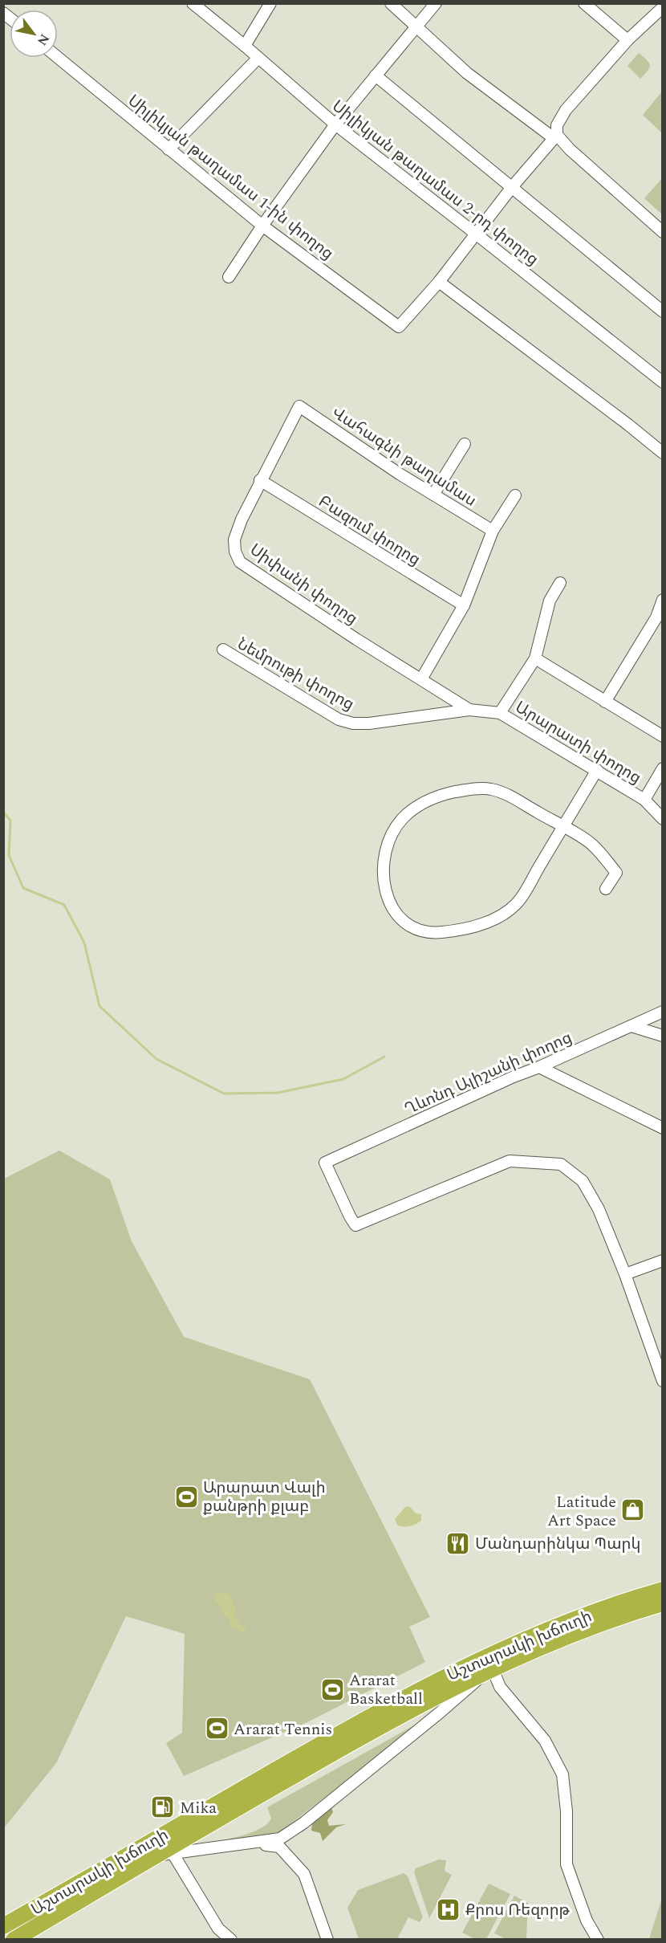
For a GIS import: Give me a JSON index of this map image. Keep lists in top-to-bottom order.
{
  "streets": {
    "highway": ["Աշտարակի խճուղի"],
    "street": [
      "Սիլիկյան թաղամաս 1-ին փողոց",
      "Սիլիկյան թաղամաս 2-րդ փողոց",
      "Վահագնի թաղամաս",
      "Բազում փողոց",
      "Սիփանի փողոց",
      "Նեմրութի փողոց",
      "Արարատի փողոց",
      "Ղևոնդ Ալիշանի փողոց"
    ]
  },
  "crossings": [
    ["Վահագնի թաղամաս", "Սիփանի փողոց"],
    ["Բազում փողոց", "Սիփանի փողոց"],
    ["Սիփանի փողոց", "Նեմրութի փողոց"],
    ["Սիփանի փողոց", "Արարատի փողոց"],
    ["Նեմրութի փողոց", "Արարատի փողոց"]
  ],
  "places": {
    "sports": ["Արարատ Վալի քանթրի քլաբ", "Ararat Basketball", "Ararat Tennis"],
    "shop": ["Latitude Art Space"],
    "restaurant": ["Մանդարինկա Պարկ"],
    "fuel station": ["Mika"],
    "hospital": ["Քրոս Ռեզորթ"]
  },
  "north": "bottom right"
}
